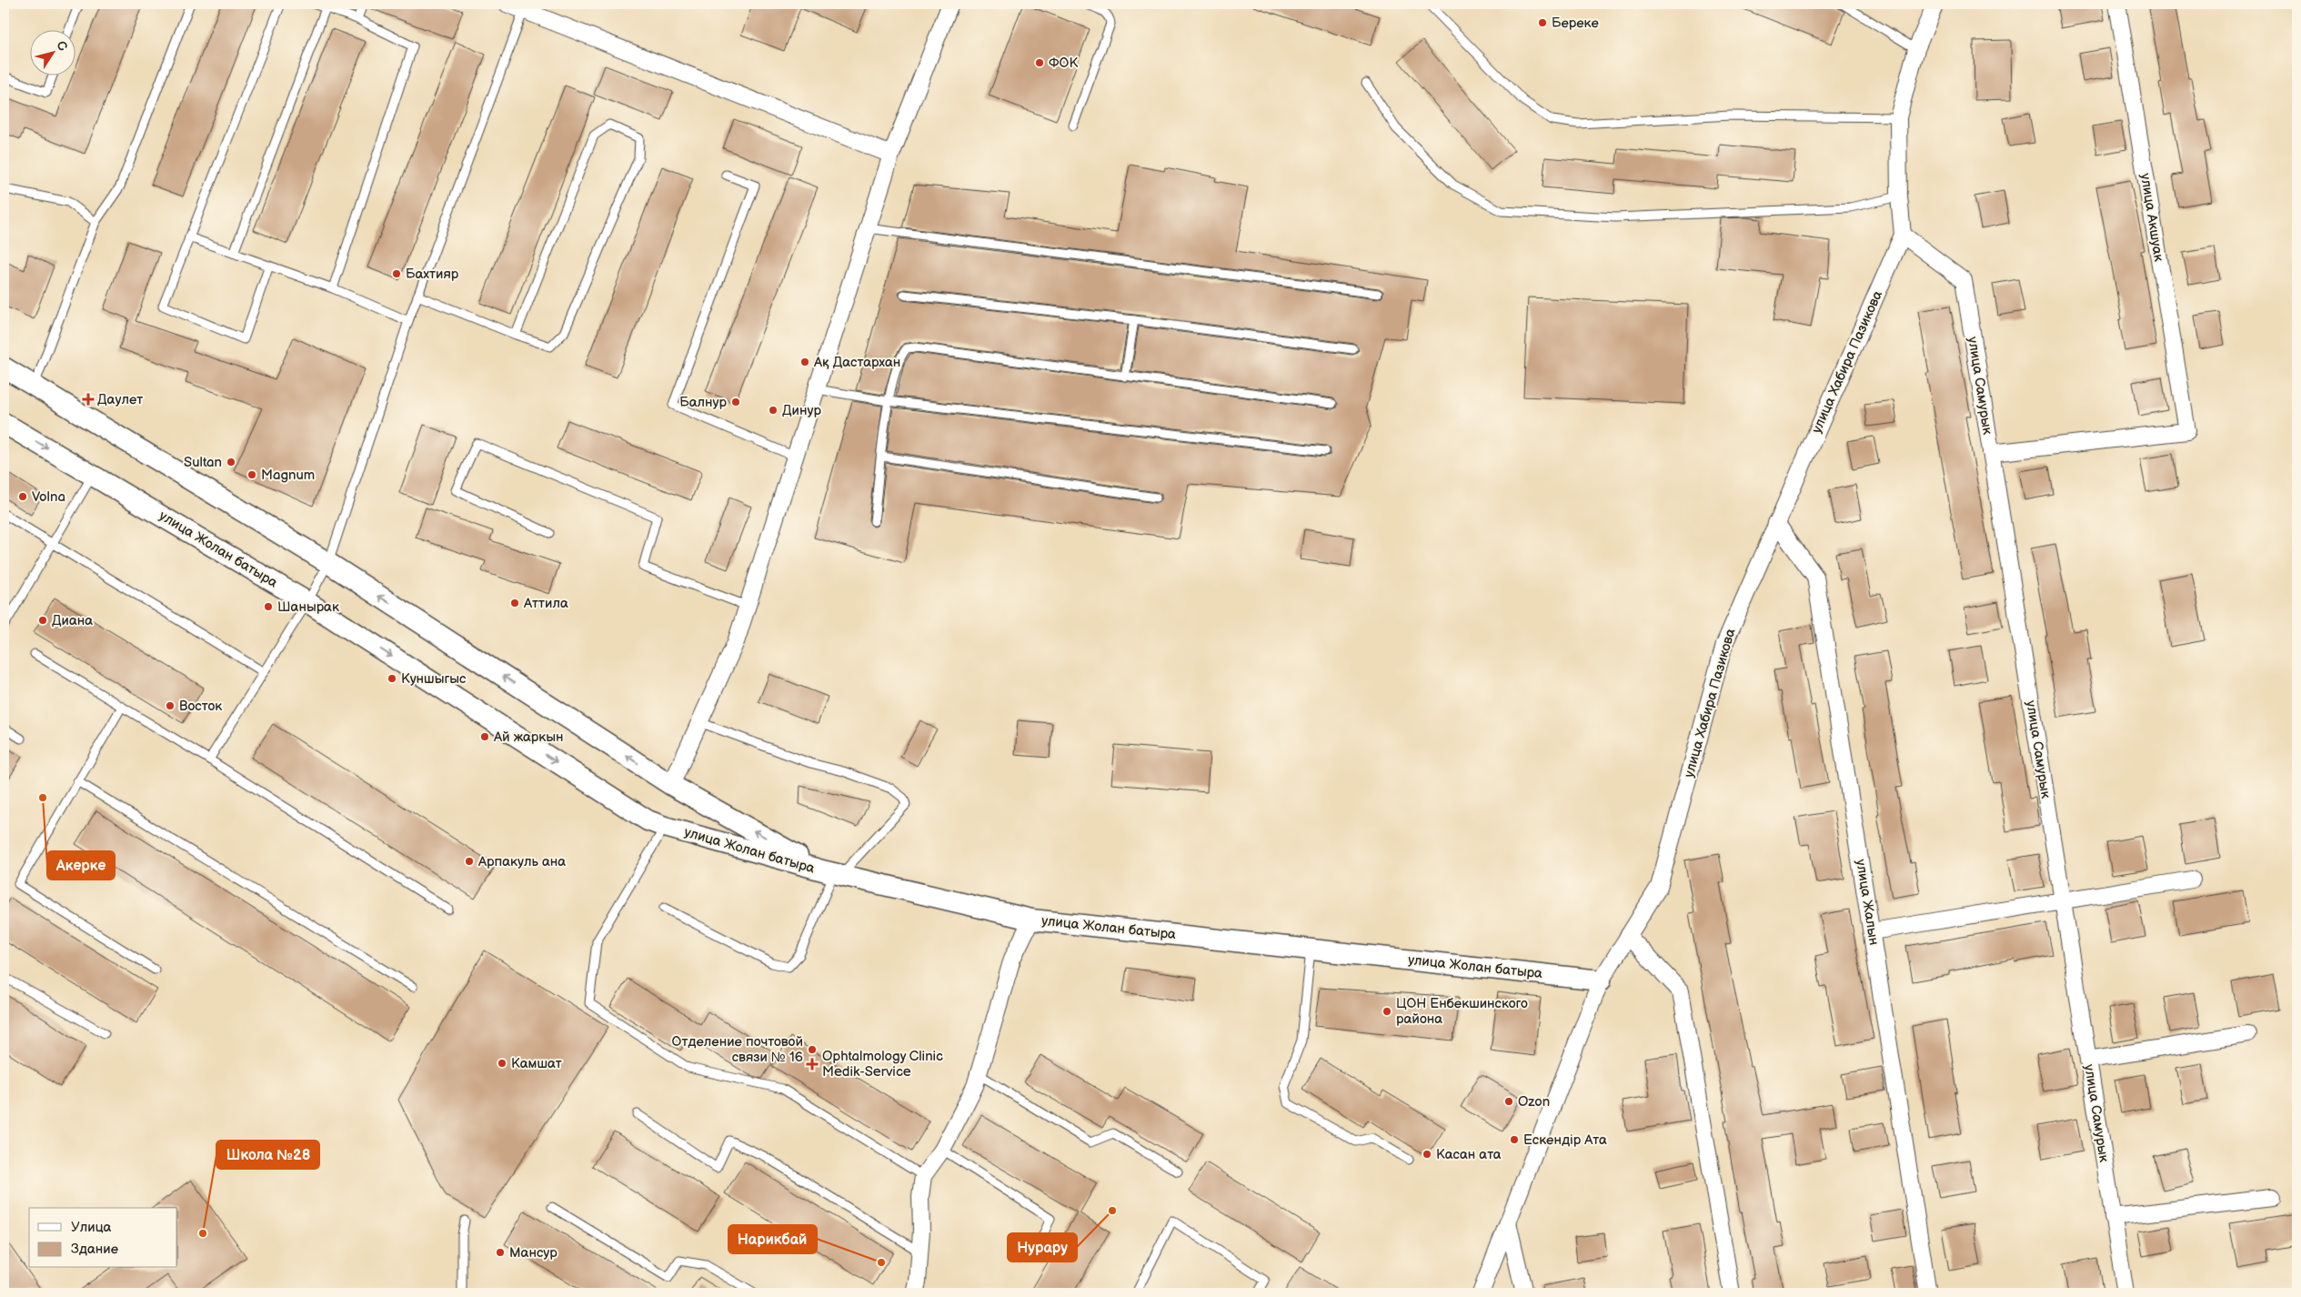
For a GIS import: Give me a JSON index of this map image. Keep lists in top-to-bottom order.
{
  "streets": {
    "street": [
      "улица Акшуак",
      "улица Хабира Пазикова",
      "улица Самурык",
      "улица Жолан батыра",
      "улица Жалын"
    ]
  },
  "crossings": [
    ["улица Акшуак", "улица Самурык"],
    ["улица Хабира Пазикова", "улица Самурык"],
    ["улица Хабира Пазикова", "улица Жолан батыра"],
    ["улица Хабира Пазикова", "улица Жалын"]
  ],
  "places": {
    "other": [
      "Береке",
      "ФОК",
      "Бахтияр",
      "Ақ Дастархан",
      "Балнур",
      "Динур",
      "Sultan",
      "Magnum",
      "Volna",
      "Аттила",
      "Шанырак",
      "Диана",
      "Куншыгыс",
      "Восток",
      "Ай жаркын",
      "Акерке",
      "Арпакуль ана",
      "ЦОН Енбекшинского района",
      "Отделение почтовой связи № 16",
      "Камшат",
      "Ozon",
      "Ескендір Ата",
      "Касан ата",
      "Нурару",
      "Школа №28",
      "Мансур",
      "Нарикбай"
    ],
    "health": ["Даулет", "Ophtalmology Clinic Medik-Service"]
  },
  "legend": ["Улица", "Здание"],
  "north": "top right"
}
